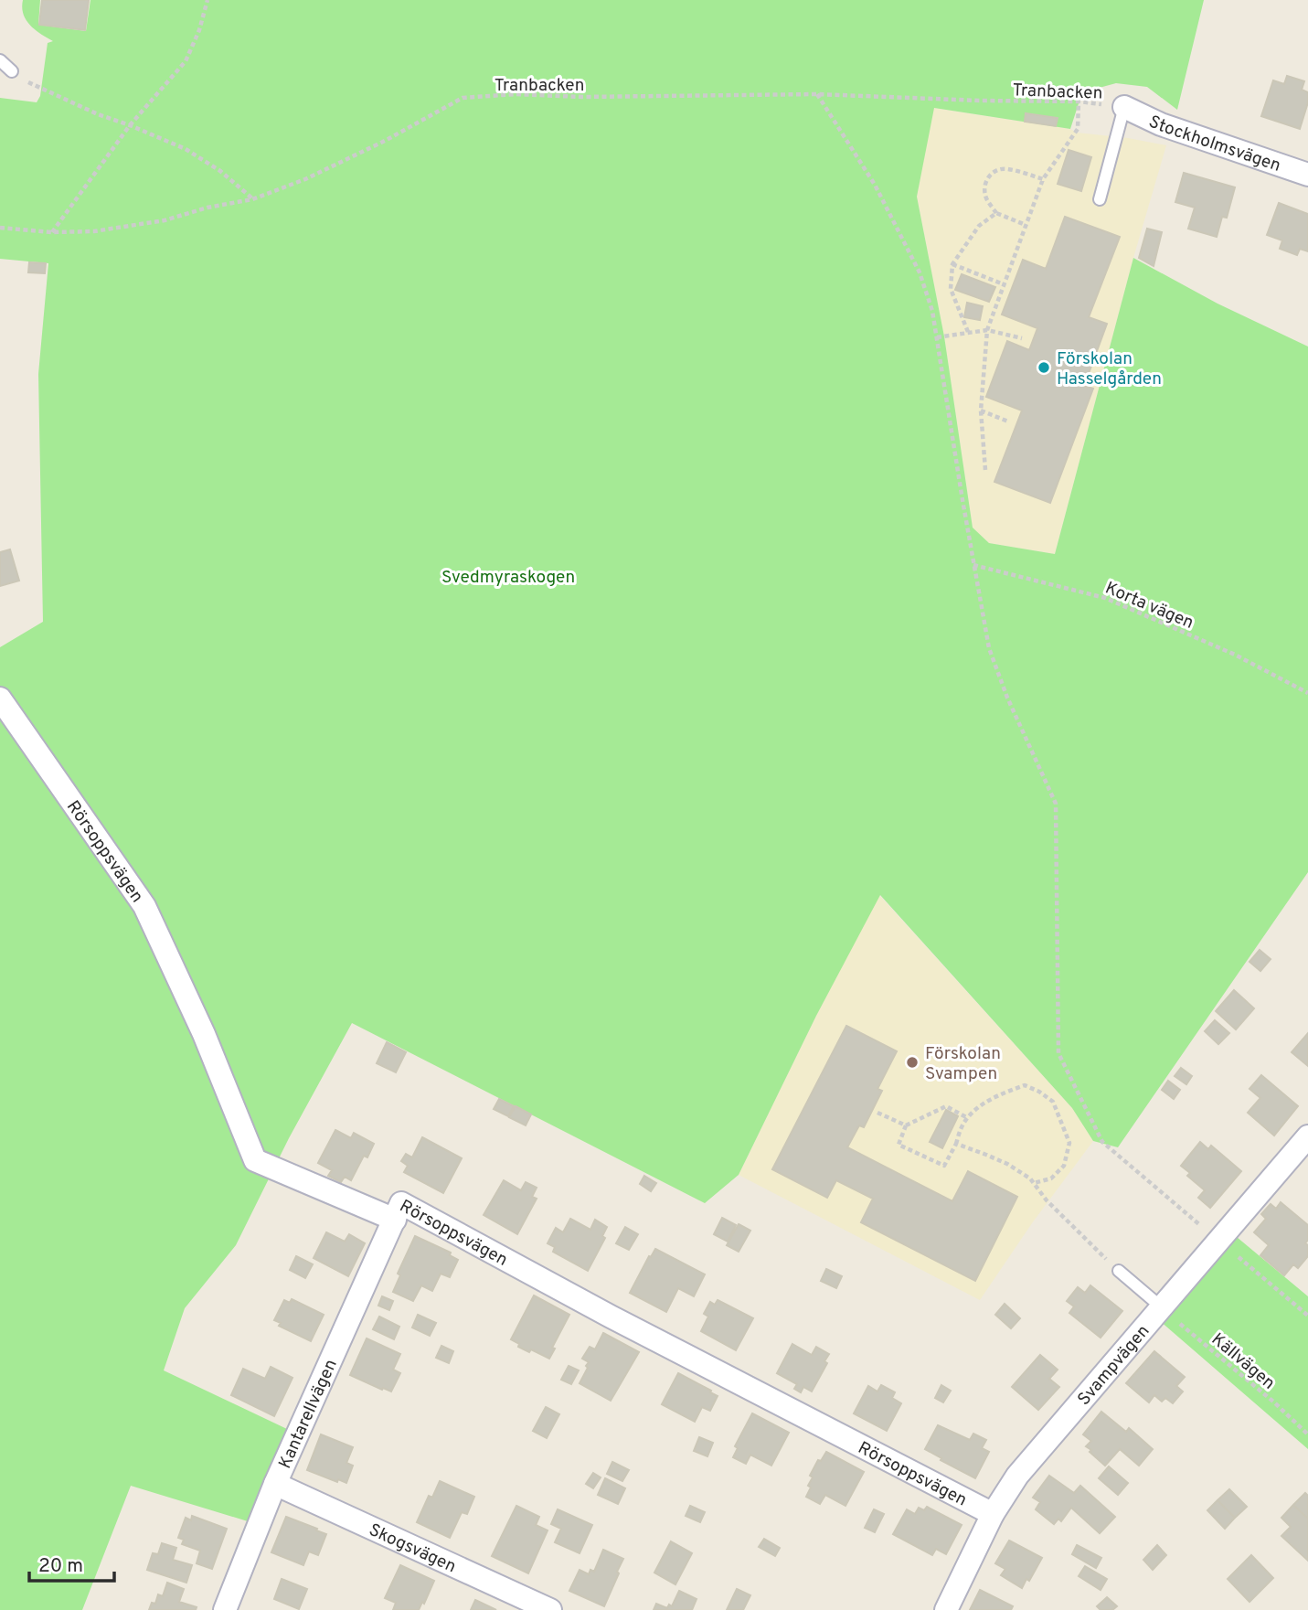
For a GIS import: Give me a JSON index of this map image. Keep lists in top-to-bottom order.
{
  "streets": {
    "street": [
      "Stockholmsvägen",
      "Rörsoppsvägen",
      "Svampvägen",
      "Kantarellvägen",
      "Skogsvägen"
    ],
    "path": ["Tranbacken", "Korta vägen", "Källvägen"]
  },
  "crossings": [
    ["Tranbacken", "Stockholmsvägen"],
    ["Rörsoppsvägen", "Svampvägen"],
    ["Rörsoppsvägen", "Kantarellvägen"],
    ["Källvägen", "Svampvägen"],
    ["Kantarellvägen", "Skogsvägen"]
  ],
  "parks": ["Svedmyraskogen"],
  "places": ["Förskolan Hasselgården", "Förskolan Svampen"],
  "scale_bar": "20 m"
}
